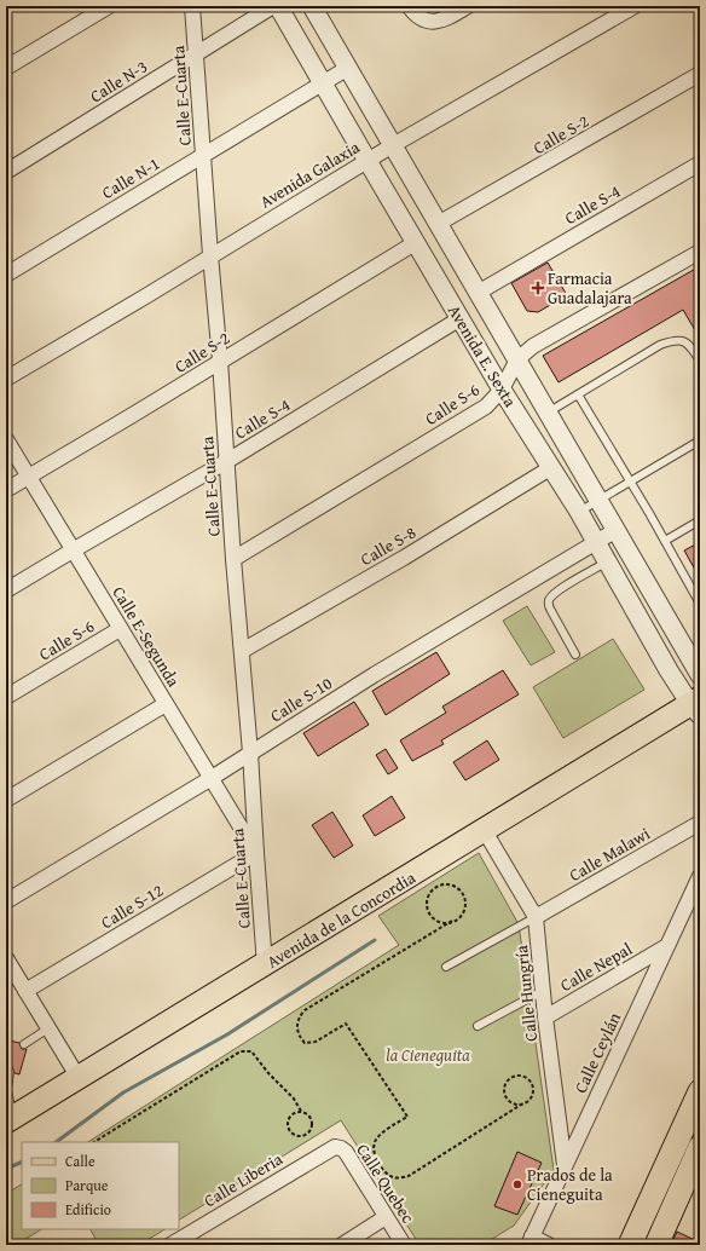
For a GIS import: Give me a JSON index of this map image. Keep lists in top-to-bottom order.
{
  "streets": {
    "main road": ["Avenida de la Concordia"],
    "street": [
      "Calle N-3",
      "Calle E-Cuarta",
      "Calle S-2",
      "Avenida Galaxia",
      "Calle N-1",
      "Calle S-4",
      "Avenida E. Sexta",
      "Calle S-6",
      "Calle S-8",
      "Calle E-Segunda",
      "Calle S-10",
      "Calle Malawi",
      "Calle S-12",
      "Calle Nepal",
      "Calle Hungría",
      "Calle Ceylán",
      "Calle Liberia",
      "Calle Quebec"
    ]
  },
  "crossings": [
    ["Calle N-3", "Calle E-Cuarta"],
    ["Calle E-Cuarta", "Calle S-2"],
    ["Calle E-Cuarta", "Avenida Galaxia"],
    ["Calle E-Cuarta", "Calle N-1"],
    ["Calle E-Cuarta", "Calle S-4"],
    ["Calle E-Cuarta", "Calle S-6"],
    ["Calle E-Cuarta", "Calle S-8"],
    ["Calle E-Cuarta", "Calle E-Segunda"],
    ["Calle E-Cuarta", "Calle S-10"],
    ["Calle E-Cuarta", "Calle S-12"],
    ["Calle E-Cuarta", "Avenida de la Concordia"],
    ["Calle S-2", "Avenida E. Sexta"],
    ["Calle S-2", "Calle E-Segunda"],
    ["Avenida Galaxia", "Avenida E. Sexta"],
    ["Calle N-1", "Avenida E. Sexta"],
    ["Calle S-4", "Avenida E. Sexta"],
    ["Calle S-4", "Calle E-Segunda"],
    ["Avenida E. Sexta", "Calle S-6"],
    ["Avenida E. Sexta", "Calle S-8"],
    ["Avenida E. Sexta", "Calle S-10"],
    ["Avenida E. Sexta", "Avenida de la Concordia"],
    ["Calle S-6", "Calle E-Segunda"],
    ["Calle E-Segunda", "Calle S-10"],
    ["Calle E-Segunda", "Calle S-12"],
    ["Calle Malawi", "Calle Hungría"],
    ["Avenida de la Concordia", "Calle Hungría"],
    ["Calle Nepal", "Calle Hungría"],
    ["Calle Nepal", "Calle Ceylán"],
    ["Calle Hungría", "Calle Ceylán"],
    ["Calle Liberia", "Calle Quebec"]
  ],
  "parks": ["la Cieneguita"],
  "places": {
    "health": ["Farmacia Guadalajara"],
    "other": ["Prados de la Cieneguita"]
  },
  "legend": ["Calle", "Parque", "Edificio"]
}
